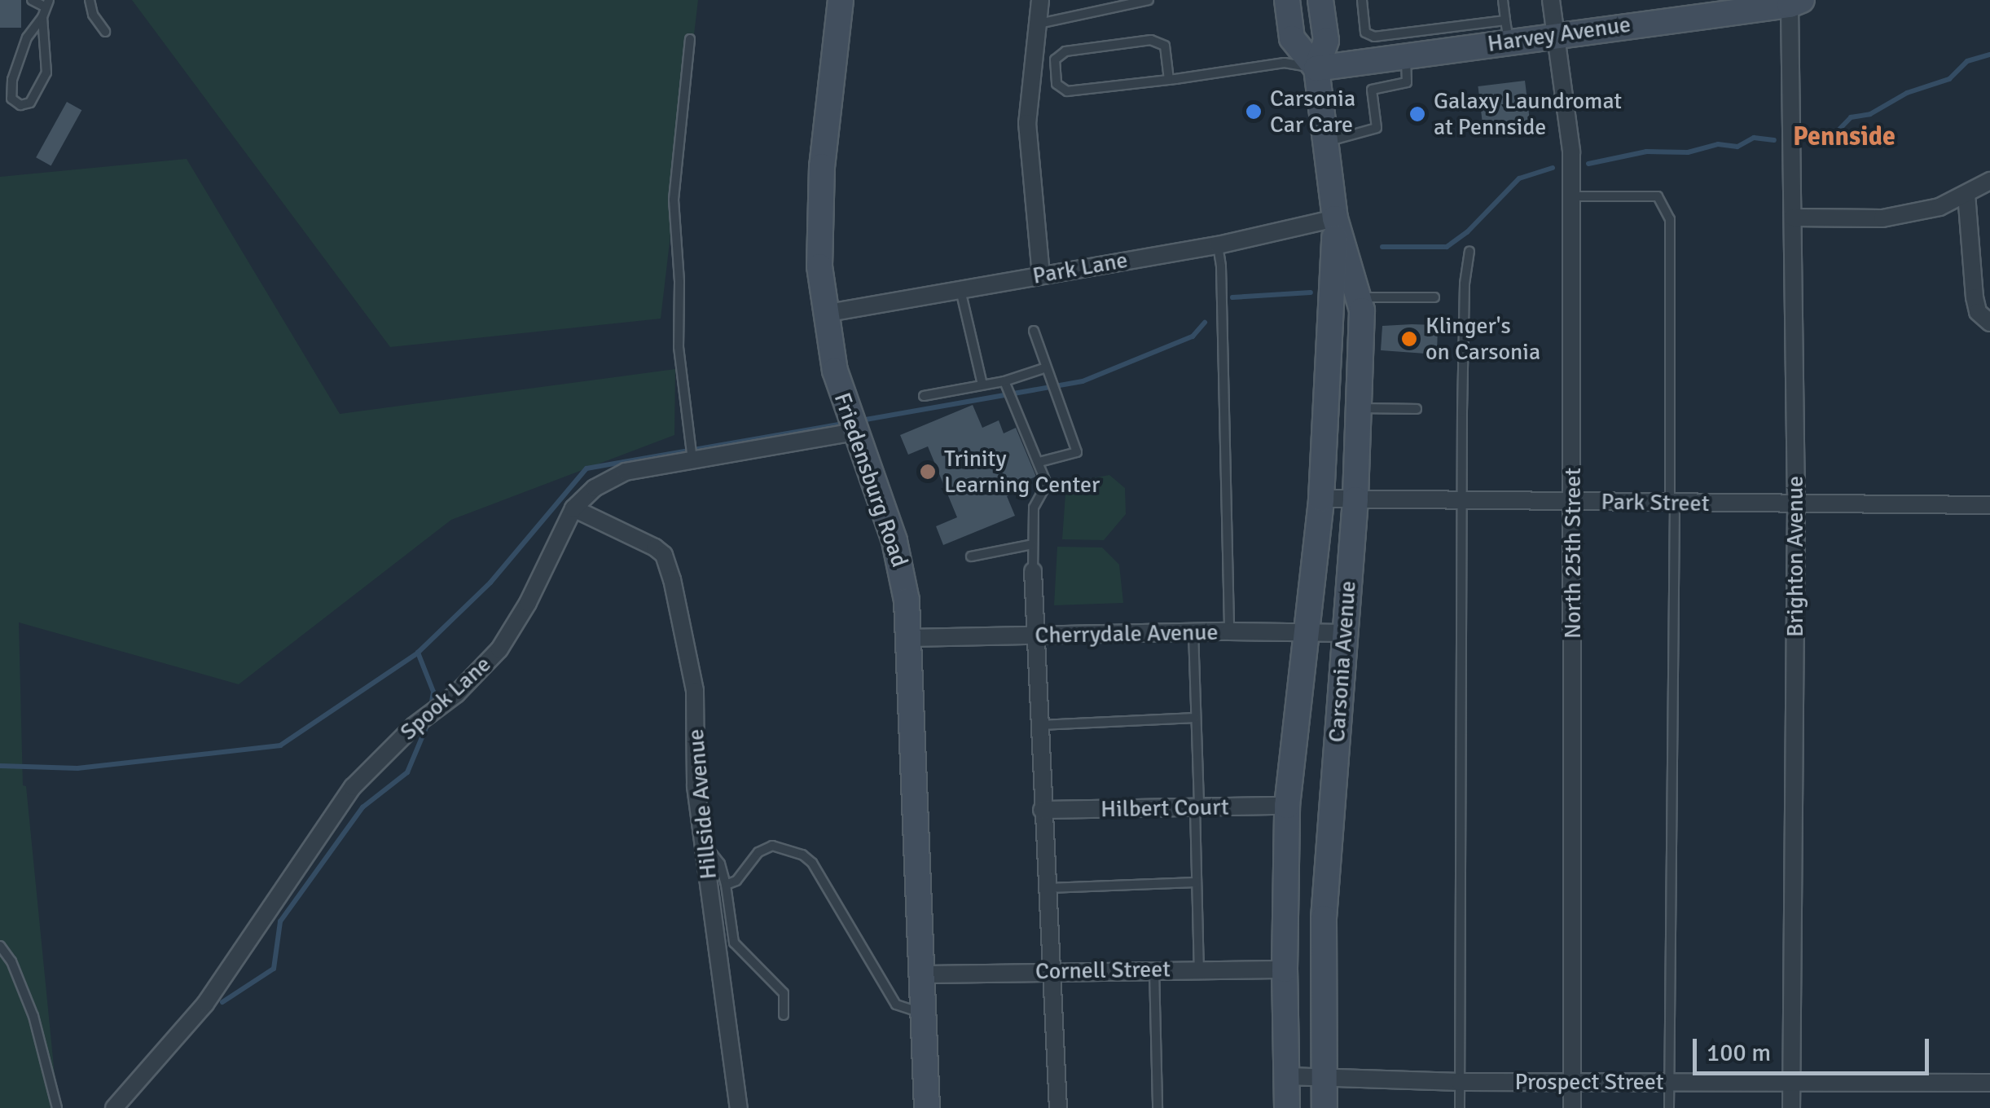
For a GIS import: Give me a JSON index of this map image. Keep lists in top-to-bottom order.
{
  "streets": {
    "street": [
      "Harvey Avenue",
      "Park Lane",
      "Friedensburg Road",
      "Park Street",
      "North 25th Street",
      "Brighton Avenue",
      "Cherrydale Avenue",
      "Carsonia Avenue",
      "Spook Lane",
      "Hillside Avenue",
      "Hilbert Court",
      "Cornell Street",
      "Prospect Street"
    ]
  },
  "crossings": [
    ["Harvey Avenue", "North 25th Street"],
    ["Harvey Avenue", "Brighton Avenue"],
    ["Harvey Avenue", "Carsonia Avenue"],
    ["Park Lane", "Friedensburg Road"],
    ["Park Lane", "Carsonia Avenue"],
    ["Friedensburg Road", "Cherrydale Avenue"],
    ["Friedensburg Road", "Spook Lane"],
    ["Friedensburg Road", "Cornell Street"],
    ["Park Street", "North 25th Street"],
    ["Park Street", "Brighton Avenue"],
    ["Park Street", "Carsonia Avenue"],
    ["North 25th Street", "Prospect Street"],
    ["Brighton Avenue", "Prospect Street"],
    ["Cherrydale Avenue", "Carsonia Avenue"],
    ["Carsonia Avenue", "Hilbert Court"],
    ["Carsonia Avenue", "Cornell Street"],
    ["Carsonia Avenue", "Prospect Street"],
    ["Spook Lane", "Hillside Avenue"]
  ],
  "districts": ["Pennside"],
  "places": [
    "Carsonia Car Care",
    "Galaxy Laundromat at Pennside",
    "Klinger's on Carsonia",
    "Trinity Learning Center"
  ],
  "scale_bar": "100 m"
}
